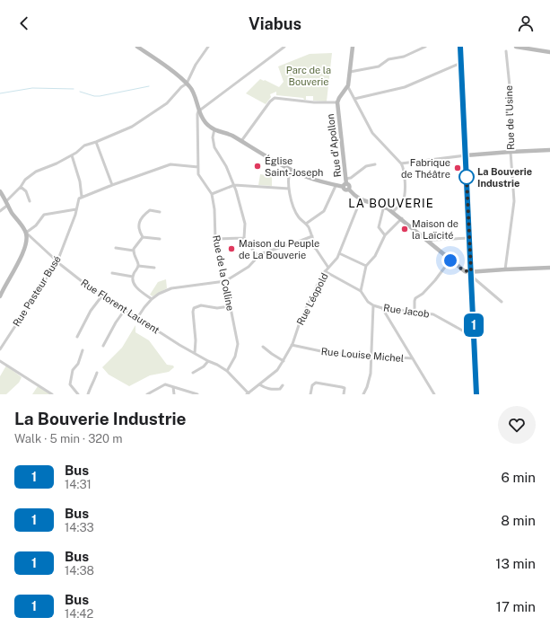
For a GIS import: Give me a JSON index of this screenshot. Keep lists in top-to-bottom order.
{
  "streets": {
    "street": [
      "Rue de l'Usine",
      "Rue d'Apollon",
      "Rue de la Colline",
      "Rue Pasteur Busé",
      "Rue Léopold",
      "Rue Florent Laurent",
      "Rue Jacob",
      "Rue Louise Michel"
    ]
  },
  "crossings": [
    ["Rue de la Colline", "Rue Florent Laurent"],
    ["Rue Pasteur Busé", "Rue Florent Laurent"],
    ["Rue Léopold", "Rue Florent Laurent"],
    ["Rue Léopold", "Rue Jacob"],
    ["Rue Léopold", "Rue Louise Michel"]
  ],
  "districts": ["LA BOUVERIE"],
  "parks": ["Parc de la Bouverie"],
  "places": [
    "Église Saint-Joseph",
    "Fabrique de Théâtre",
    "La Bouverie Industrie",
    "Maison de la Laïcité",
    "Maison du Peuple de La Bouverie"
  ],
  "lines": ["bus line 1"],
  "page": {
    "header": "Viabus",
    "on_map": "1",
    "heading": ["La Bouverie Industrie", "Walk · 5 min · 320 m"],
    "list": [
      {
        "mark": "1",
        "name": "Bus",
        "note": "14:31",
        "value": "6 min"
      },
      {
        "mark": "1",
        "name": "Bus",
        "note": "14:33",
        "value": "8 min"
      },
      {
        "mark": "1",
        "name": "Bus",
        "note": "14:38",
        "value": "13 min"
      },
      {
        "mark": "1",
        "name": "Bus",
        "note": "14:42",
        "value": "17 min"
      }
    ]
  }
}
